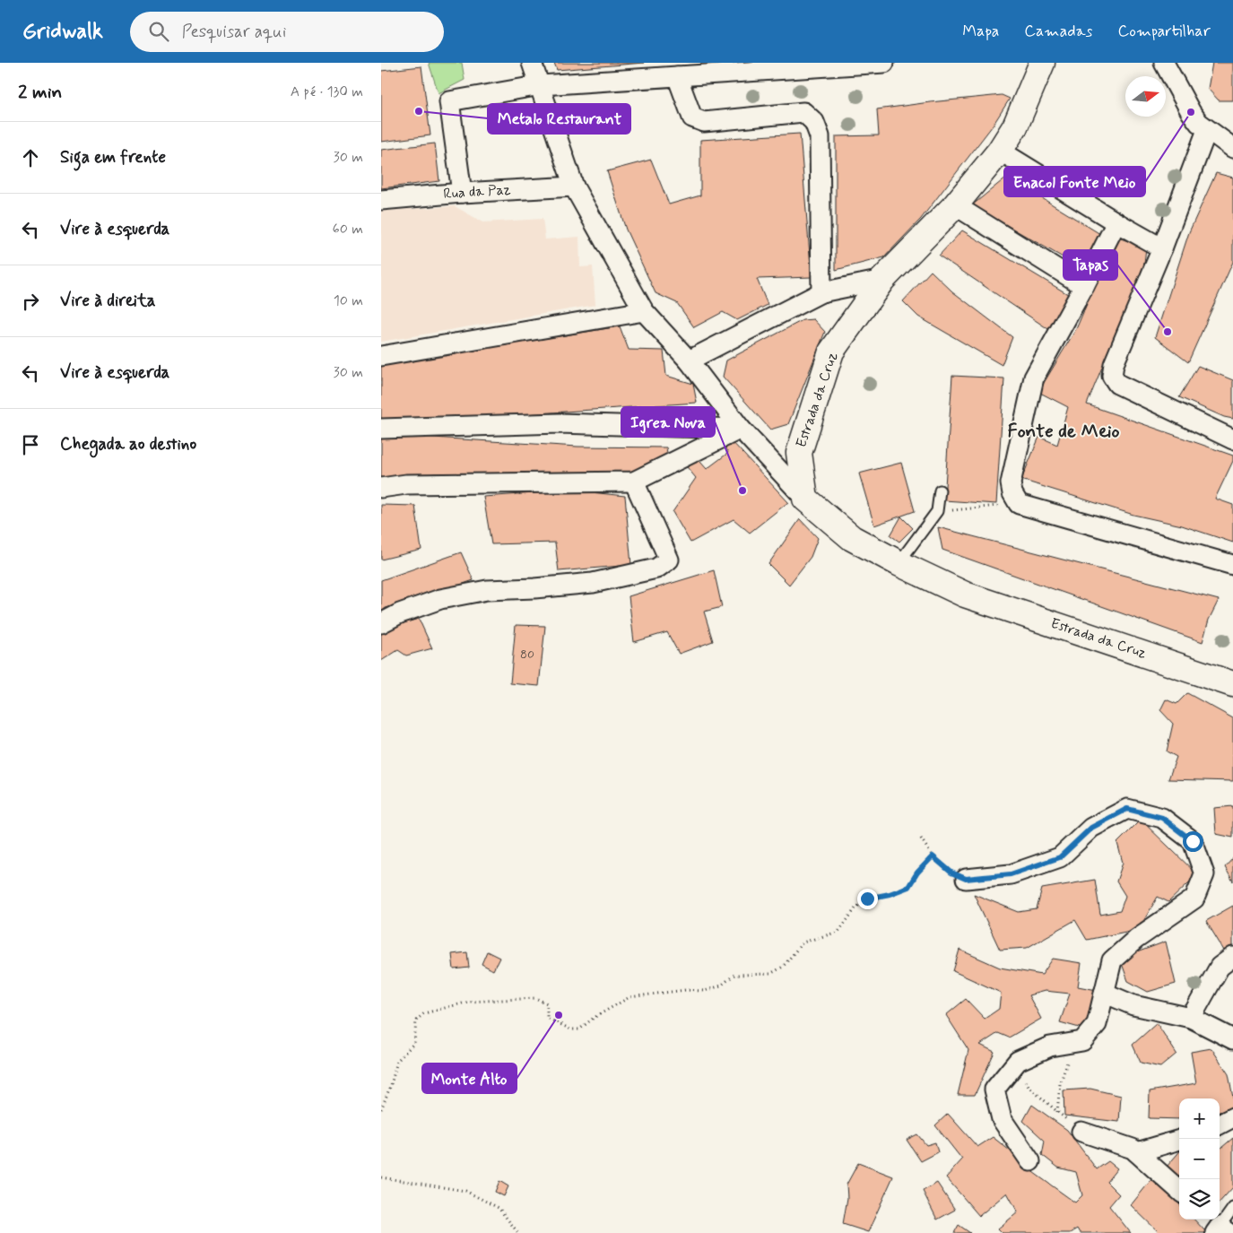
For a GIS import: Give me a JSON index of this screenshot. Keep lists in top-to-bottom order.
{
  "streets": {
    "street": ["Rua da Paz", "Estrada da Cruz"]
  },
  "districts": ["Fonte de Meio"],
  "places": [
    "Metalo Restaurant",
    "Enacol Fonte Meio",
    "Tapas",
    "Igrea Nova",
    "Monte Alto"
  ],
  "house_numbers": ["80"],
  "north": "right",
  "page": {
    "header": "Gridwalk",
    "search": "Pesquisar aqui",
    "nav": ["Mapa", "Camadas", "Compartilhar"],
    "heading": ["2 min", "A pé · 130 m"],
    "list": [
      ["Siga em frente", "30 m"],
      ["Vire à esquerda", "60 m"],
      ["Vire à direita", "10 m"],
      ["Vire à esquerda", "30 m"],
      "Chegada ao destino"
    ],
    "map_buttons": ["+", "−"]
  }
}
